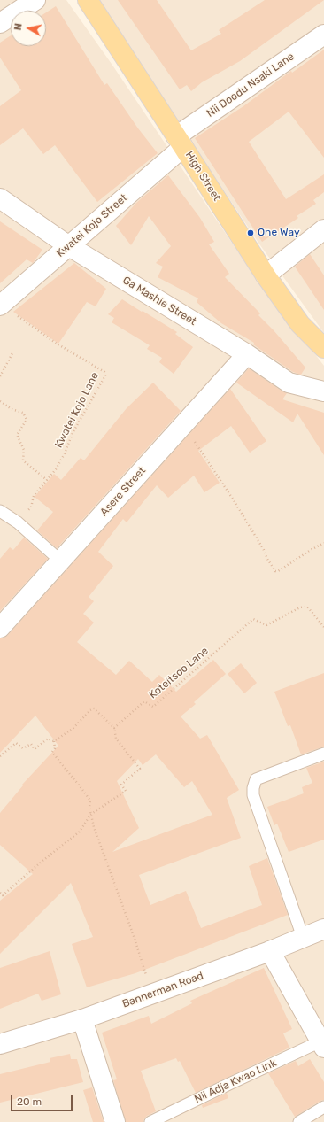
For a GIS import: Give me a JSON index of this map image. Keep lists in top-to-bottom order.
{
  "streets": {
    "main road": ["High Street"],
    "street": [
      "Nii Doodu Nsaki Lane",
      "Kwatei Kojo Street",
      "Ga Mashie Street",
      "Asere Street",
      "Bannerman Road"
    ],
    "lane": ["Nii Adja Kwao Link"],
    "path": ["Kwatei Kojo Lane", "Koteitsoo Lane"]
  },
  "crossings": [
    ["Nii Doodu Nsaki Lane", "High Street"],
    ["Nii Doodu Nsaki Lane", "Kwatei Kojo Street"],
    ["High Street", "Kwatei Kojo Street"],
    ["Kwatei Kojo Street", "Ga Mashie Street"],
    ["Kwatei Kojo Street", "Kwatei Kojo Lane"],
    ["Ga Mashie Street", "Asere Street"]
  ],
  "places": ["One Way"],
  "scale_bar": "20 m",
  "north": "left"
}
